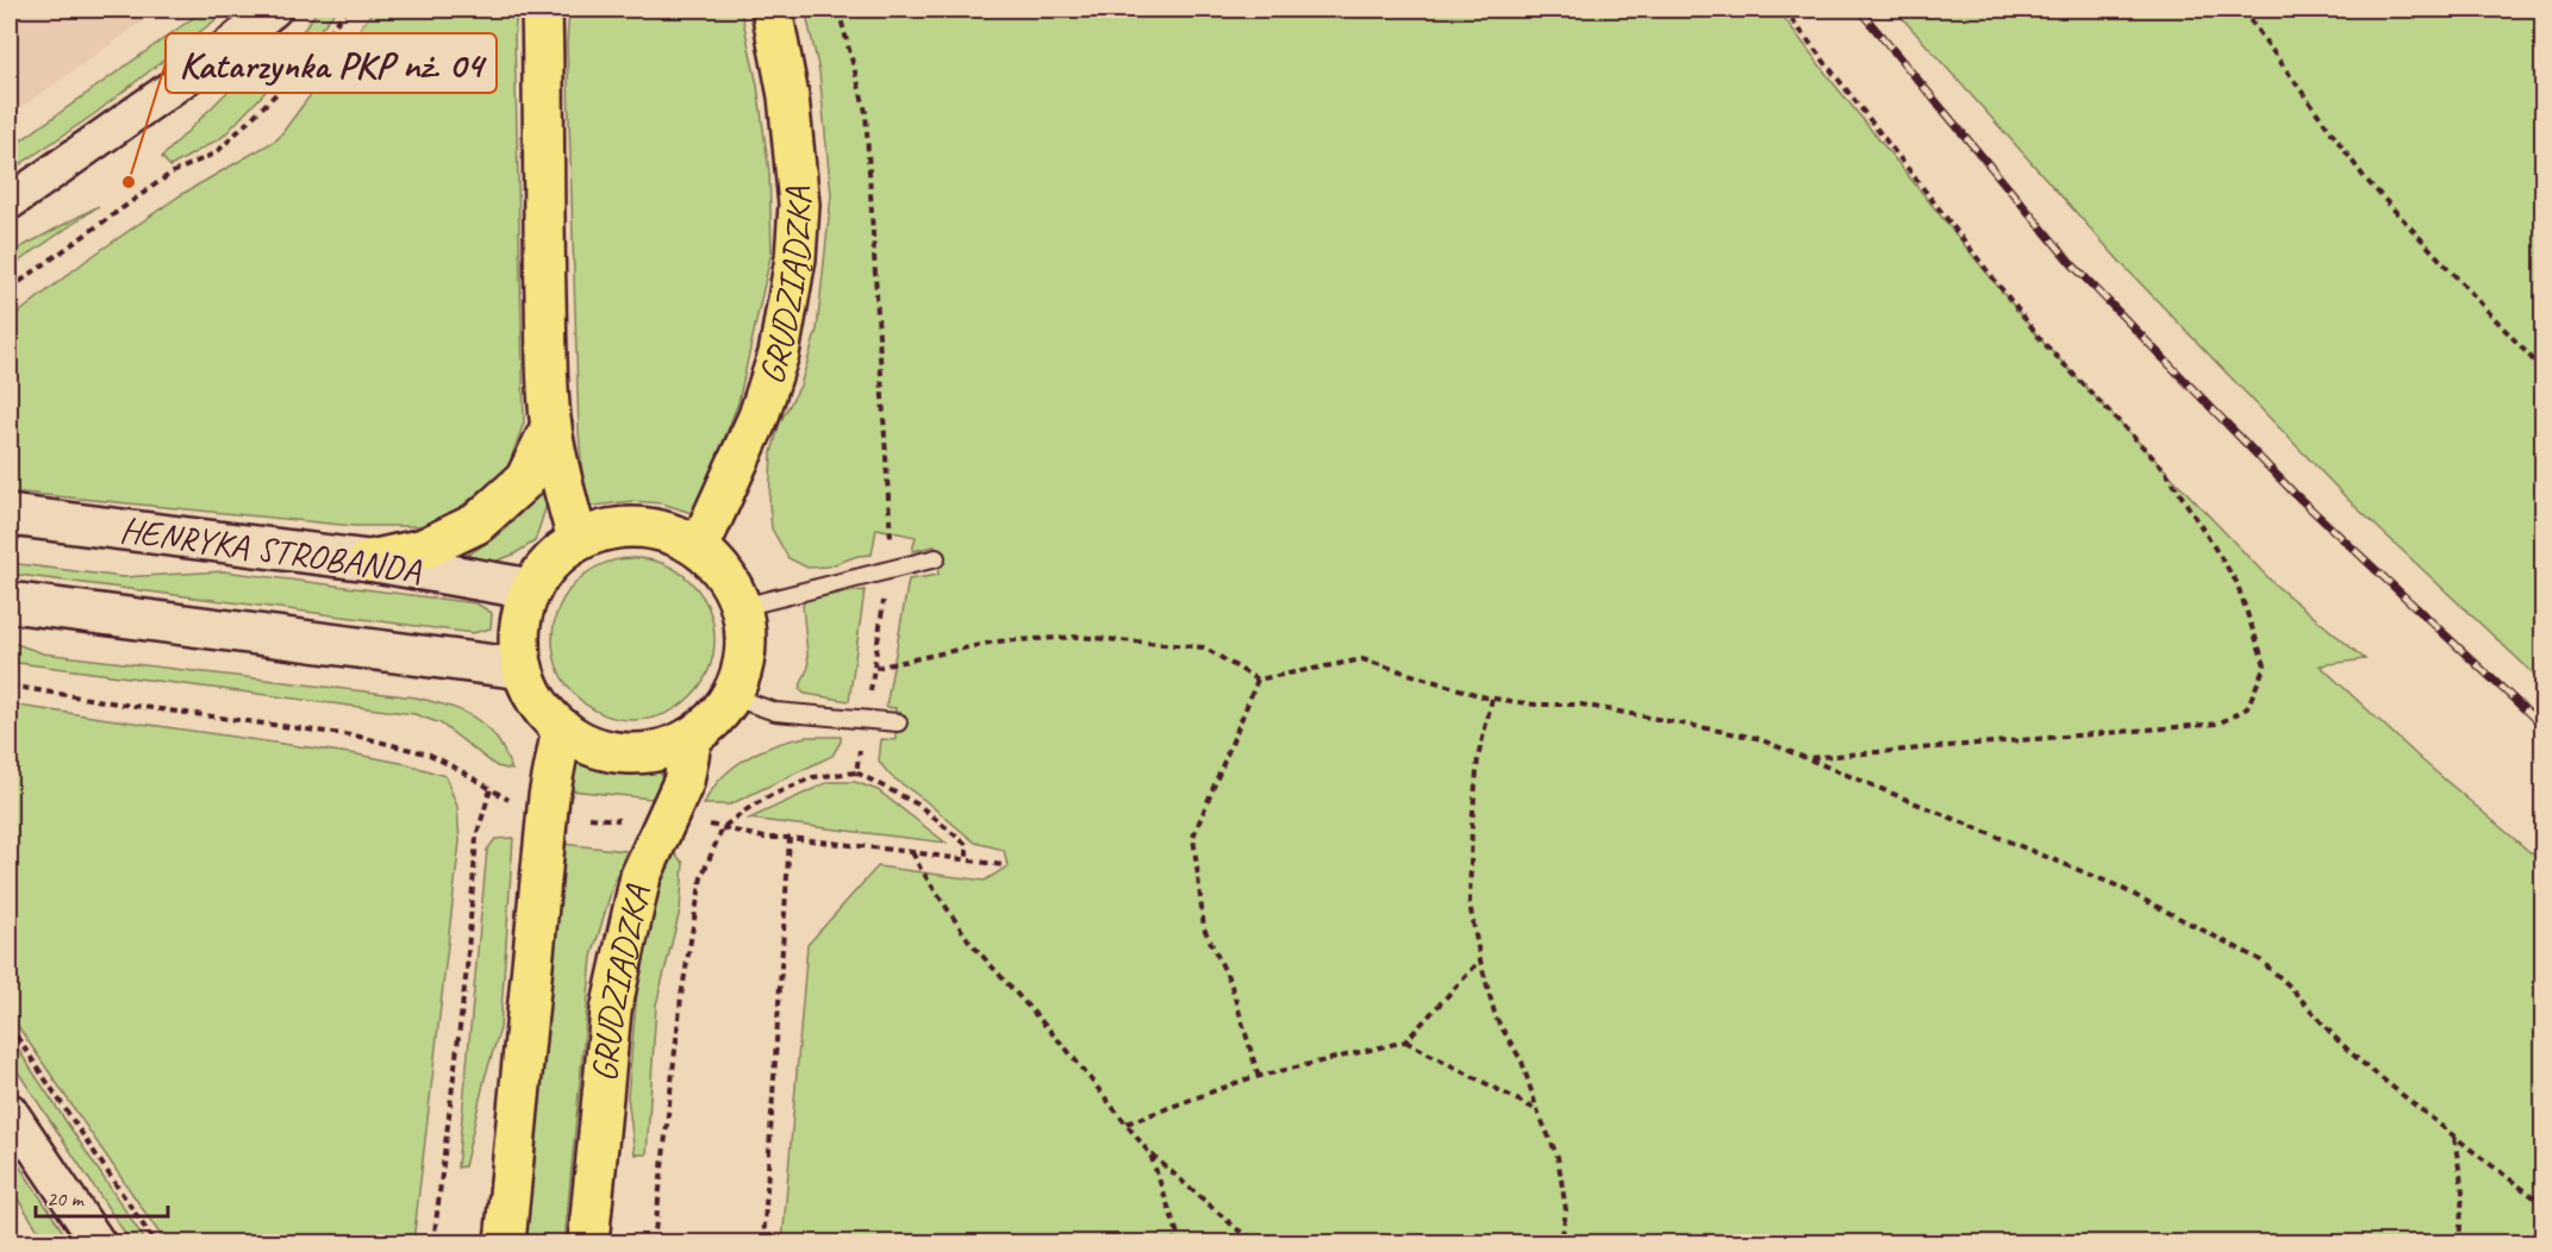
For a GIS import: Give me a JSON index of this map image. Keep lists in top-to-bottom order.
{
  "streets": {
    "main road": ["GRUDZIĄDZKA"],
    "street": ["HENRYKA STROBANDA"]
  },
  "crossings": [
    ["GRUDZIĄDZKA", "HENRYKA STROBANDA"]
  ],
  "places": ["Katarzynka PKP nż. 04"],
  "scale_bar": "20 m"
}
